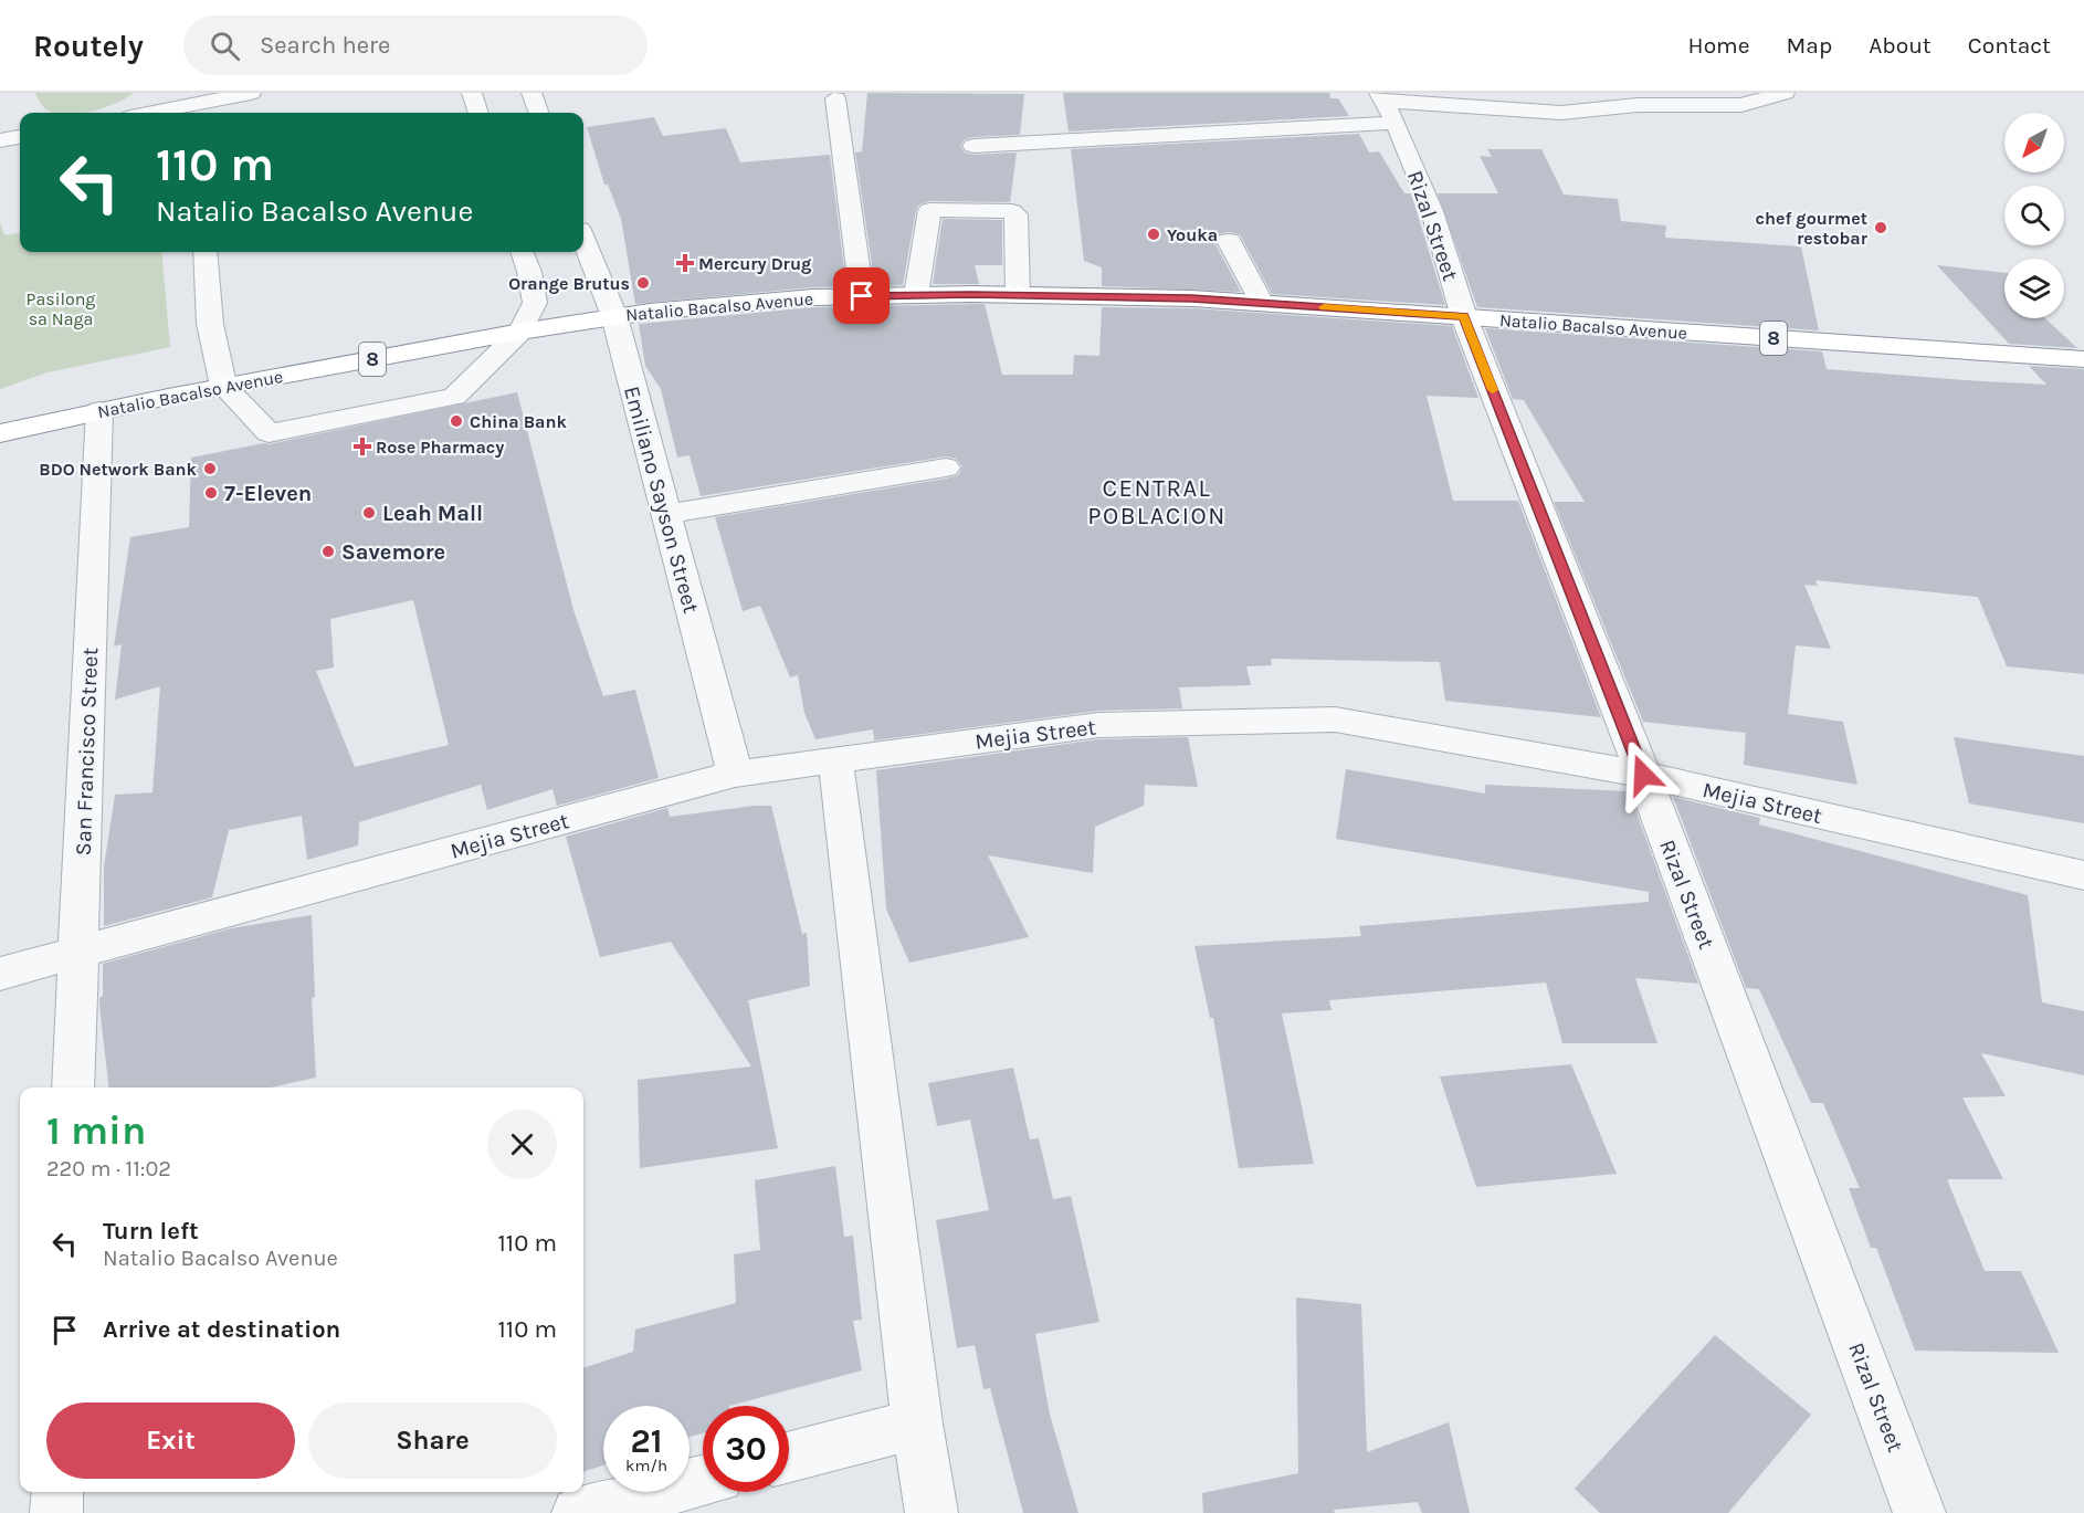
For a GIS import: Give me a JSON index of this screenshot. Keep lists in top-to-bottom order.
{
  "streets": {
    "highway": ["Natalio Bacalso Avenue", "8"],
    "street": [
      "Rizal Street",
      "Emiliano Sayson Street",
      "Mejia Street",
      "San Francisco Street"
    ]
  },
  "crossings": [
    ["Rizal Street", "Natalio Bacalso Avenue"],
    ["Rizal Street", "Mejia Street"],
    ["Natalio Bacalso Avenue", "Emiliano Sayson Street"],
    ["Natalio Bacalso Avenue", "San Francisco Street"],
    ["Emiliano Sayson Street", "Mejia Street"],
    ["Mejia Street", "San Francisco Street"]
  ],
  "districts": ["CENTRAL POBLACION"],
  "parks": ["Pasilong sa Naga"],
  "places": {
    "other": [
      "chef gourmet restobar",
      "Youka",
      "Orange Brutus",
      "China Bank",
      "BDO Network Bank",
      "7-Eleven",
      "Leah Mall",
      "Savemore"
    ],
    "health": ["Mercury Drug", "Rose Pharmacy"]
  },
  "north": "bottom left",
  "page": {
    "header": "Routely",
    "search": "Search here",
    "nav": [
      "Home",
      "Map",
      "About",
      "Contact"
    ],
    "turn": ["110 m", "Natalio Bacalso Avenue"],
    "heading": ["1 min", "220 m · 11:02"],
    "list": [
      {
        "name": "Turn left",
        "note": "Natalio Bacalso Avenue",
        "value": "110 m"
      },
      {
        "name": "Arrive at destination",
        "value": "110 m"
      }
    ],
    "buttons": ["Exit", "Share"],
    "speed": "21 km/h",
    "limit": "30"
  }
}
